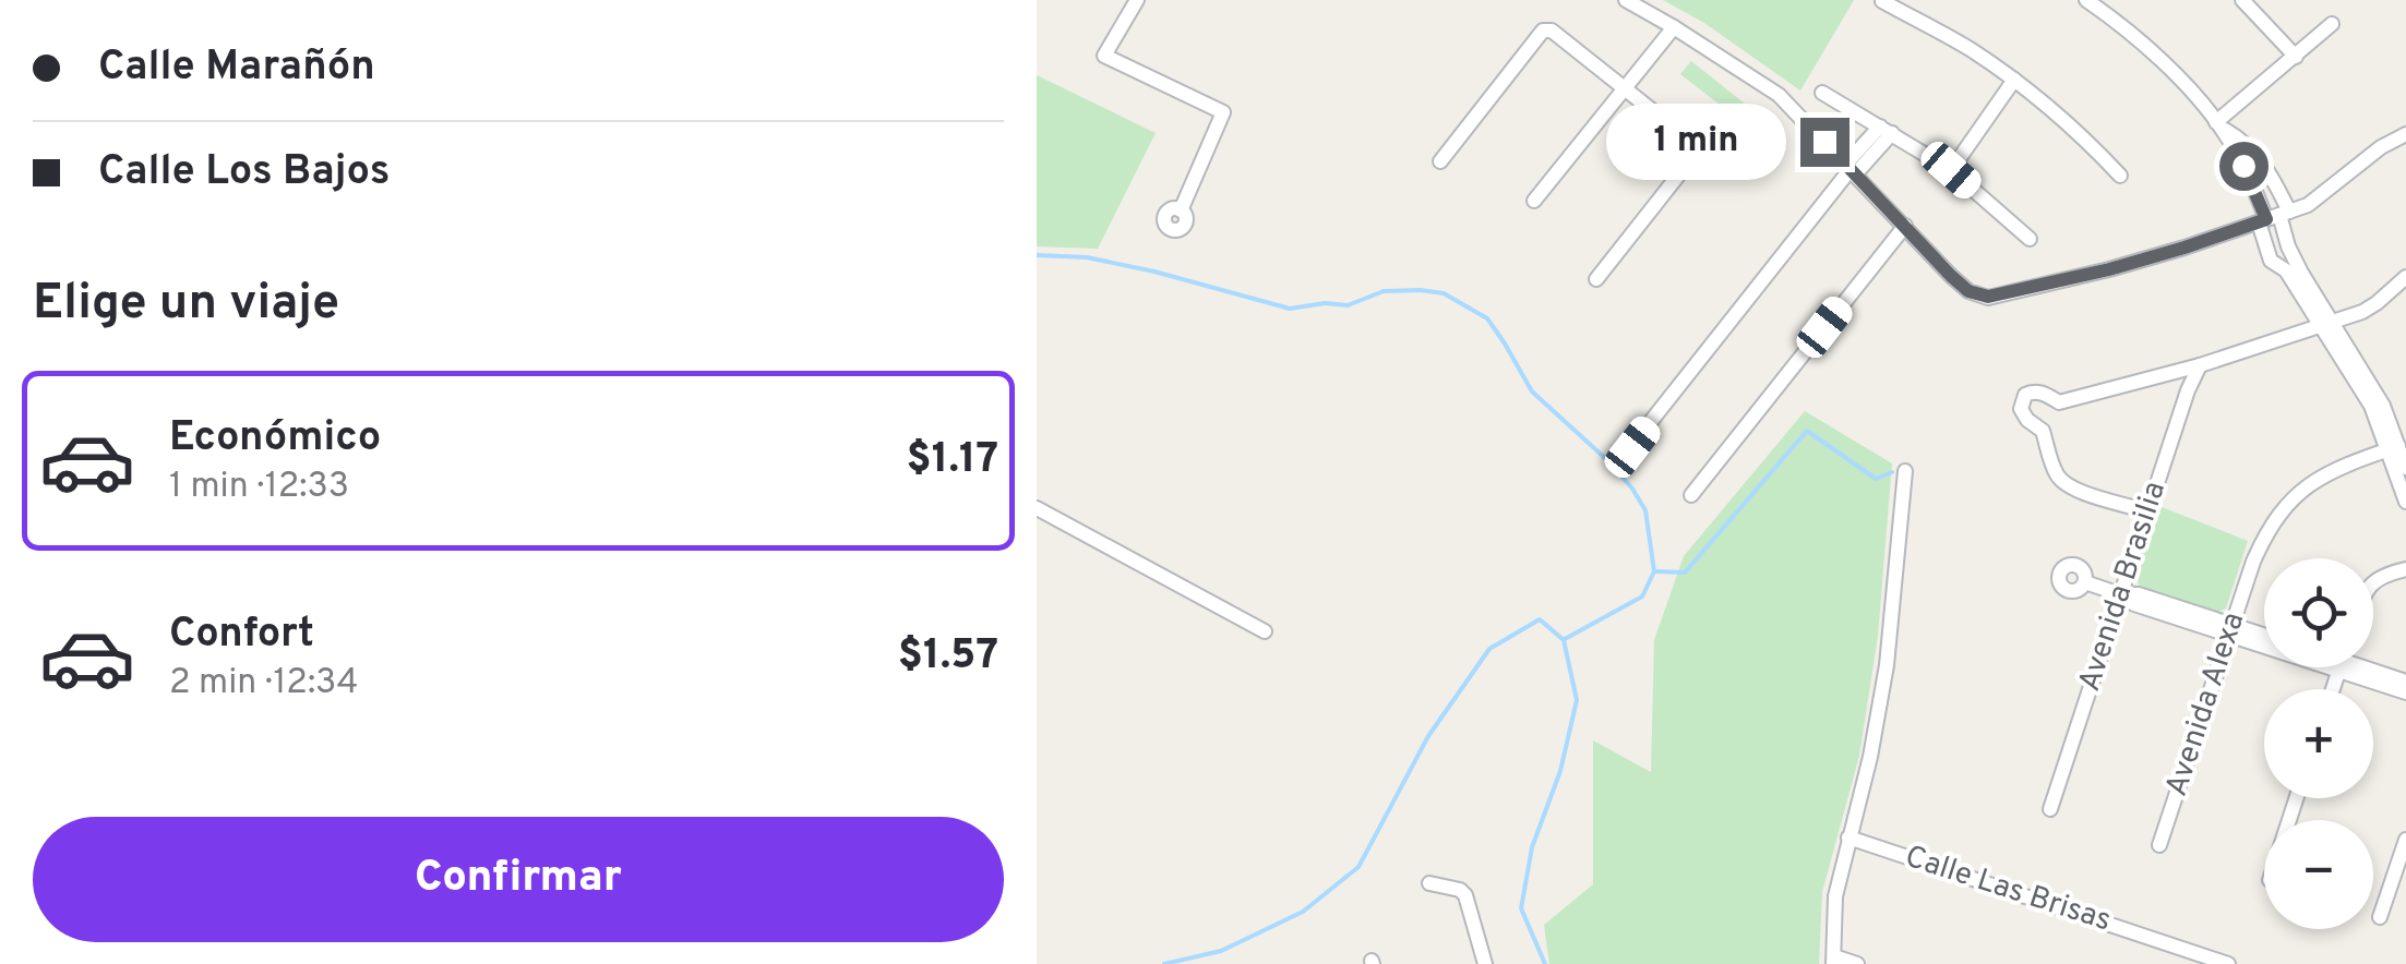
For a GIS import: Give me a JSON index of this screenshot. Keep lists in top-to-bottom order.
{
  "streets": {
    "street": ["Avenida Brasilia", "Avenida Alexa", "Calle Las Brisas"]
  },
  "page": {
    "banner": ["Calle Marañón", "Calle Los Bajos"],
    "bubble": "1 min",
    "heading": "Elige un viaje",
    "list": [
      {
        "name": "Económico",
        "note": "1 min · 12:33",
        "value": "$1.17"
      },
      {
        "name": "Confort",
        "note": "2 min · 12:34",
        "value": "$1.57"
      }
    ],
    "map_buttons": ["+", "−"],
    "buttons": "Confirmar"
  }
}
